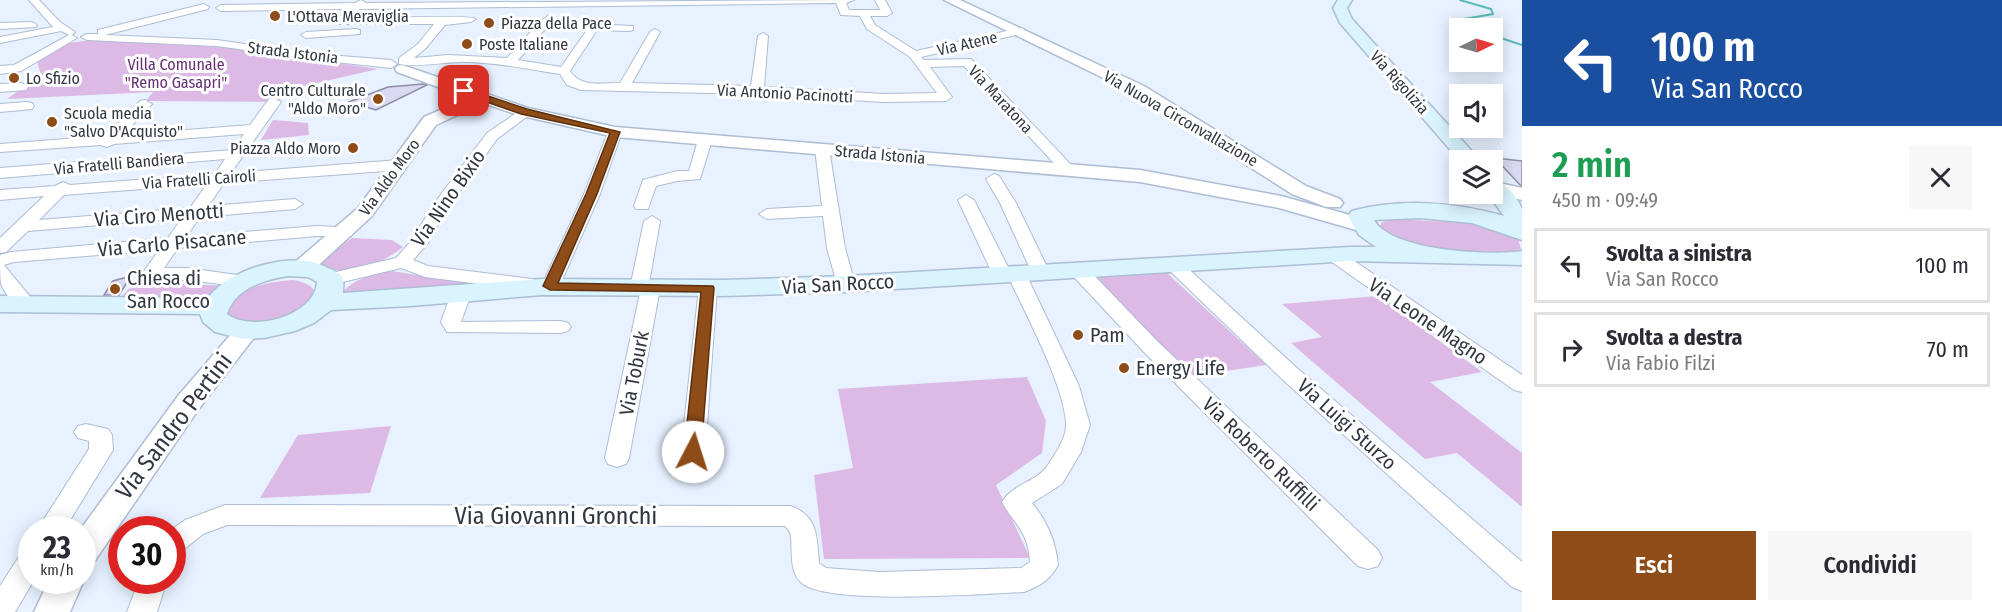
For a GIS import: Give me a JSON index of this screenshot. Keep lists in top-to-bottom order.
{
  "streets": {
    "main road": ["Via Rigolizia", "Via San Rocco"],
    "street": [
      "Via Atene",
      "Strada Istonia",
      "Via Antonio Pacinotti",
      "Via Maratona",
      "Via Nuova Circonvallazione",
      "Via Fratelli Bandiera",
      "Via Aldo Moro",
      "Via Fratelli Cairoli",
      "Via Nino Bixio",
      "Via Ciro Menotti",
      "Via Carlo Pisacane",
      "Via Leone Magno",
      "Via Toburk",
      "Via Luigi Sturzo",
      "Via Sandro Pertini",
      "Via Roberto Ruffilli",
      "Via Giovanni Gronchi"
    ]
  },
  "crossings": [
    ["Via Atene", "Via Antonio Pacinotti"],
    ["Via Atene", "Via Maratona"],
    ["Via Atene", "Via Nuova Circonvallazione"],
    ["Strada Istonia", "Via Maratona"],
    ["Strada Istonia", "Via Nuova Circonvallazione"],
    ["Strada Istonia", "Via Aldo Moro"],
    ["Strada Istonia", "Via Nino Bixio"],
    ["Via Antonio Pacinotti", "Via Maratona"],
    ["Via Aldo Moro", "Via Fratelli Cairoli"],
    ["Via Aldo Moro", "Via Carlo Pisacane"],
    ["Via Nino Bixio", "Via San Rocco"],
    ["Via San Rocco", "Via Leone Magno"],
    ["Via San Rocco", "Via Toburk"],
    ["Via San Rocco", "Via Luigi Sturzo"],
    ["Via San Rocco", "Via Roberto Ruffilli"],
    ["Via San Rocco", "Via Giovanni Gronchi"]
  ],
  "parks": ["Villa Comunale \"Remo Gasapri\""],
  "places": [
    "L'Ottava Meraviglia",
    "Piazza della Pace",
    "Poste Italiane",
    "Lo Sfizio",
    "Centro Culturale \"Aldo Moro\"",
    "Scuola media \"Salvo D'Acquisto\"",
    "Piazza Aldo Moro",
    "Chiesa di San Rocco",
    "Pam",
    "Energy Life"
  ],
  "north": "right",
  "page": {
    "turn": ["100 m", "Via San Rocco"],
    "heading": ["2 min", "450 m · 09:49"],
    "list": [
      {
        "name": "Svolta a sinistra",
        "note": "Via San Rocco",
        "value": "100 m"
      },
      {
        "name": "Svolta a destra",
        "note": "Via Fabio Filzi",
        "value": "70 m"
      }
    ],
    "speed": "23 km/h",
    "limit": "30",
    "buttons": ["Esci", "Condividi"]
  }
}
